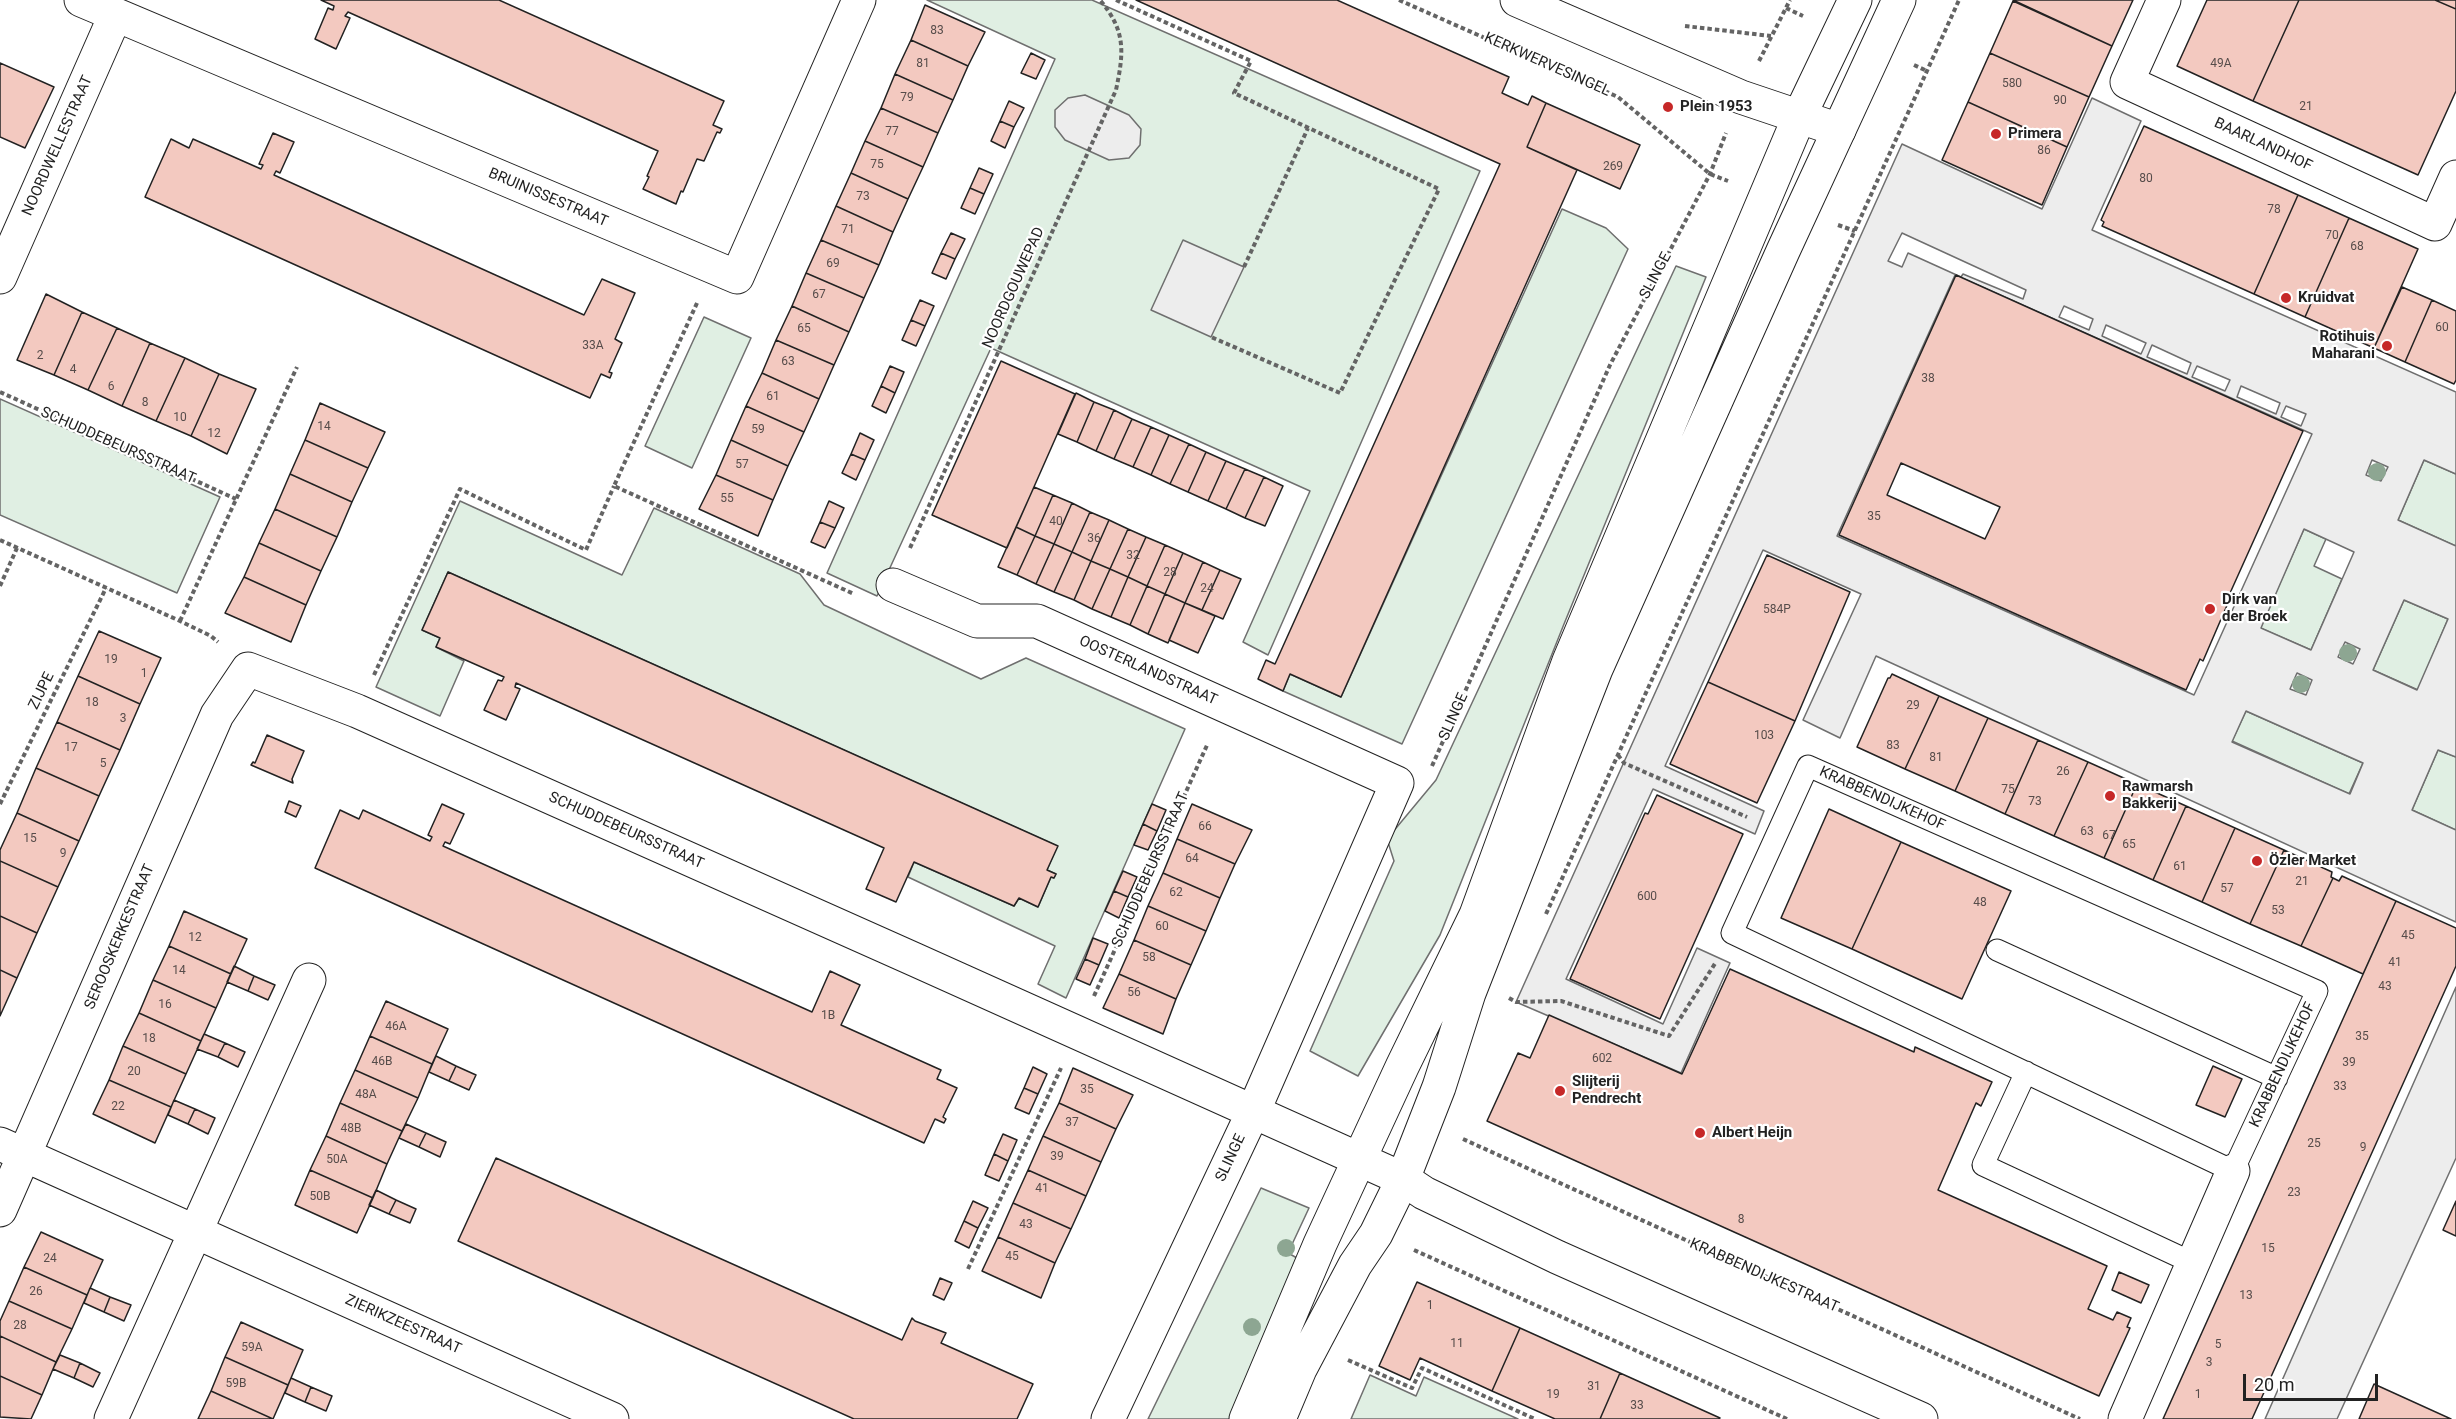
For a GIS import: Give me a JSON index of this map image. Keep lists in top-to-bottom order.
{
  "streets": {
    "street": [
      "BAARLANDHOF",
      "NOORDWELLESTRAAT",
      "BRUINISSESTRAAT",
      "SLINGE",
      "SCHUDDEBEURSSTRAAT",
      "OOSTERLANDSTRAAT",
      "KRABBENDIJKEHOF",
      "SEROOSKERKESTRAAT",
      "ZIERIKZEESTRAAT"
    ],
    "path": [
      "KERKWERVESINGEL",
      "NOORDGOUWEPAD",
      "ZIJPE",
      "KRABBENDIJKESTRAAT"
    ]
  },
  "crossings": [
    ["KERKWERVESINGEL", "SLINGE"],
    ["NOORDWELLESTRAAT", "BRUINISSESTRAAT"],
    ["SLINGE", "SCHUDDEBEURSSTRAAT"],
    ["SLINGE", "OOSTERLANDSTRAAT"],
    ["NOORDGOUWEPAD", "OOSTERLANDSTRAAT"],
    ["SCHUDDEBEURSSTRAAT", "OOSTERLANDSTRAAT"],
    ["SCHUDDEBEURSSTRAAT", "SEROOSKERKESTRAAT"],
    ["SEROOSKERKESTRAAT", "ZIERIKZEESTRAAT"]
  ],
  "places": [
    "Plein 1953",
    "Primera",
    "Kruidvat",
    "Rotihuis Maharani",
    "Dirk van der Broek",
    "Rawmarsh Bakkerij",
    "Özler Market",
    "Slijterij Pendrecht",
    "Albert Heijn"
  ],
  "house_numbers": [
    "83",
    "81",
    "49A",
    "580",
    "79",
    "90",
    "21",
    "77",
    "86",
    "75",
    "269",
    "80",
    "73",
    "78",
    "71",
    "70",
    "68",
    "69",
    "67",
    "60",
    "65",
    "33A",
    "2",
    "63",
    "4",
    "38",
    "6",
    "61",
    "8",
    "10",
    "14",
    "59",
    "12",
    "57",
    "55",
    "35",
    "40",
    "36",
    "32",
    "28",
    "24",
    "584P",
    "19",
    "1",
    "18",
    "29",
    "3",
    "103",
    "83",
    "17",
    "81",
    "5",
    "26",
    "75",
    "73",
    "66",
    "63",
    "67",
    "15",
    "65",
    "9",
    "64",
    "61",
    "21",
    "57",
    "62",
    "600",
    "48",
    "53",
    "60",
    "45",
    "12",
    "58",
    "41",
    "14",
    "43",
    "56",
    "16",
    "1B",
    "46A",
    "35",
    "18",
    "602",
    "46B",
    "39",
    "20",
    "33",
    "35",
    "48A",
    "22",
    "37",
    "48B",
    "25",
    "9",
    "39",
    "50A",
    "41",
    "23",
    "50B",
    "8",
    "43",
    "15",
    "45",
    "24",
    "26",
    "13",
    "1",
    "28",
    "11",
    "5",
    "59A",
    "3",
    "59B",
    "31",
    "19",
    "1",
    "33"
  ],
  "scale_bar": "20 m"
}
